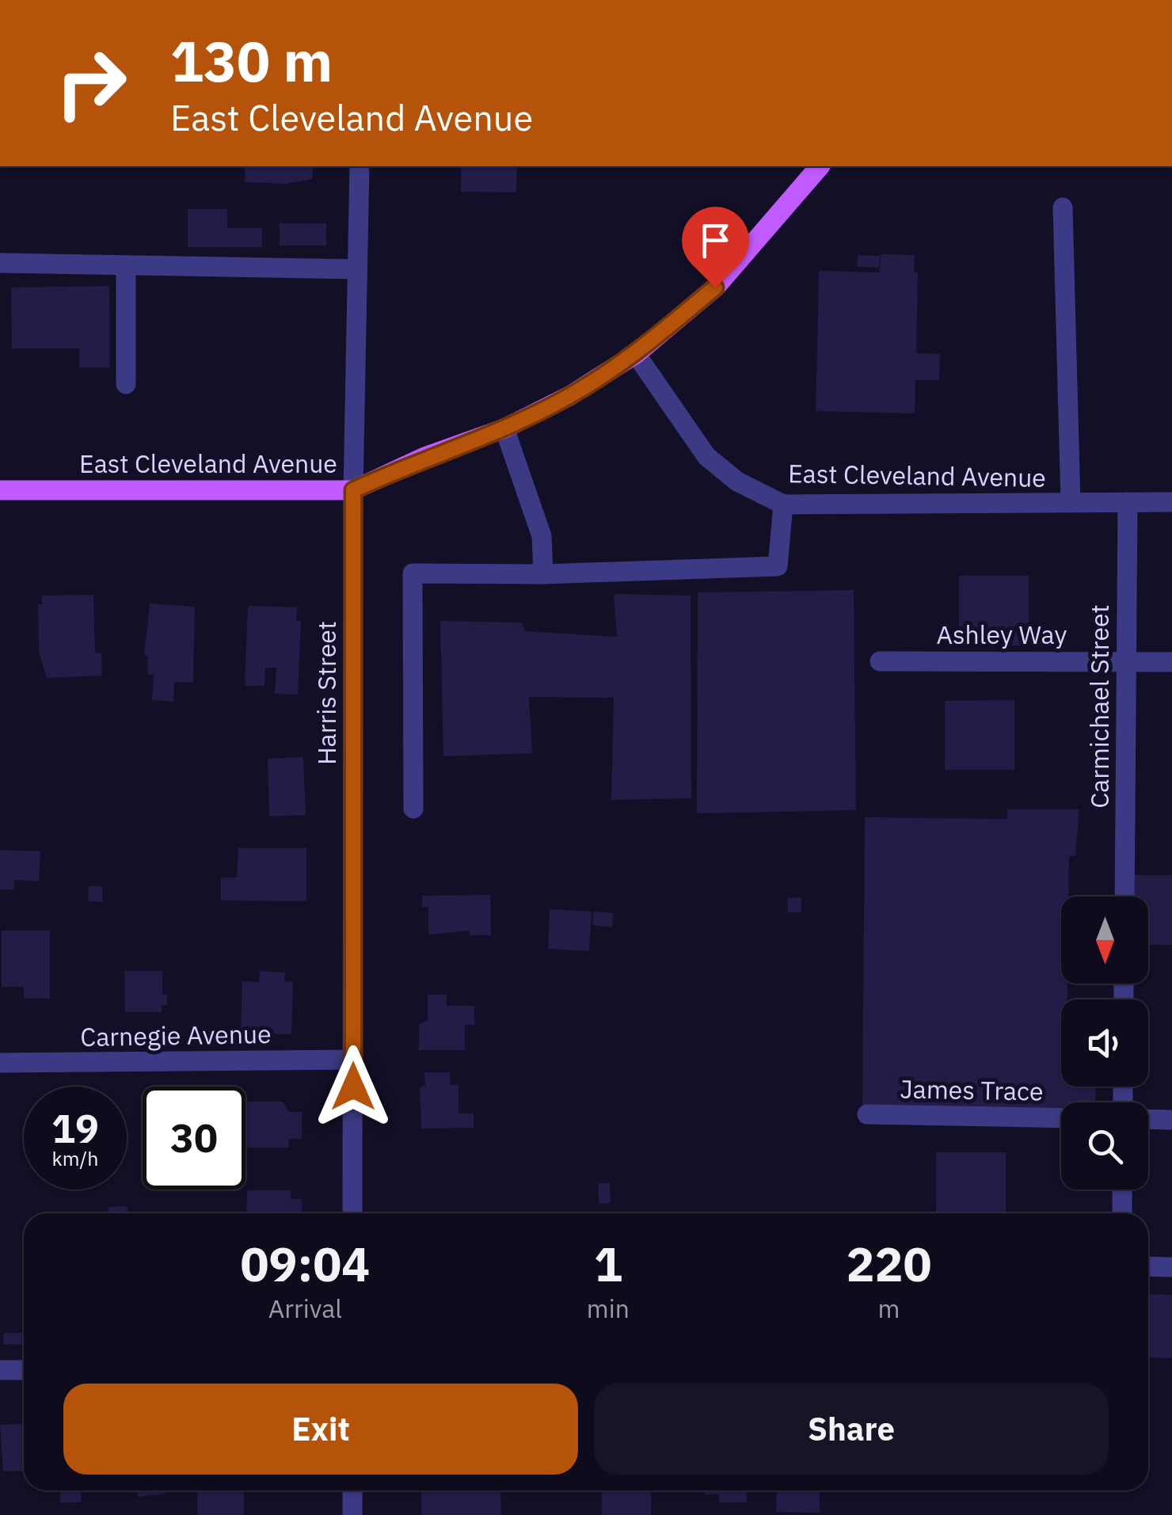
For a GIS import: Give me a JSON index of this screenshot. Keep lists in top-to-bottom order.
{
  "streets": {
    "main road": ["East Cleveland Avenue"],
    "street": [
      "Ashley Way",
      "Harris Street",
      "Carmichael Street",
      "Carnegie Avenue",
      "James Trace"
    ]
  },
  "crossings": [
    ["East Cleveland Avenue", "Harris Street"],
    ["East Cleveland Avenue", "Carmichael Street"],
    ["Ashley Way", "Carmichael Street"],
    ["Harris Street", "Carnegie Avenue"]
  ],
  "north": "bottom",
  "page": {
    "turn": ["130 m", "East Cleveland Avenue"],
    "speed": "19 km/h",
    "limit": "30",
    "eta": [
      "09:04",
      "Arrival",
      "1",
      "min",
      "220",
      "m"
    ],
    "buttons": ["Exit", "Share"]
  }
}
